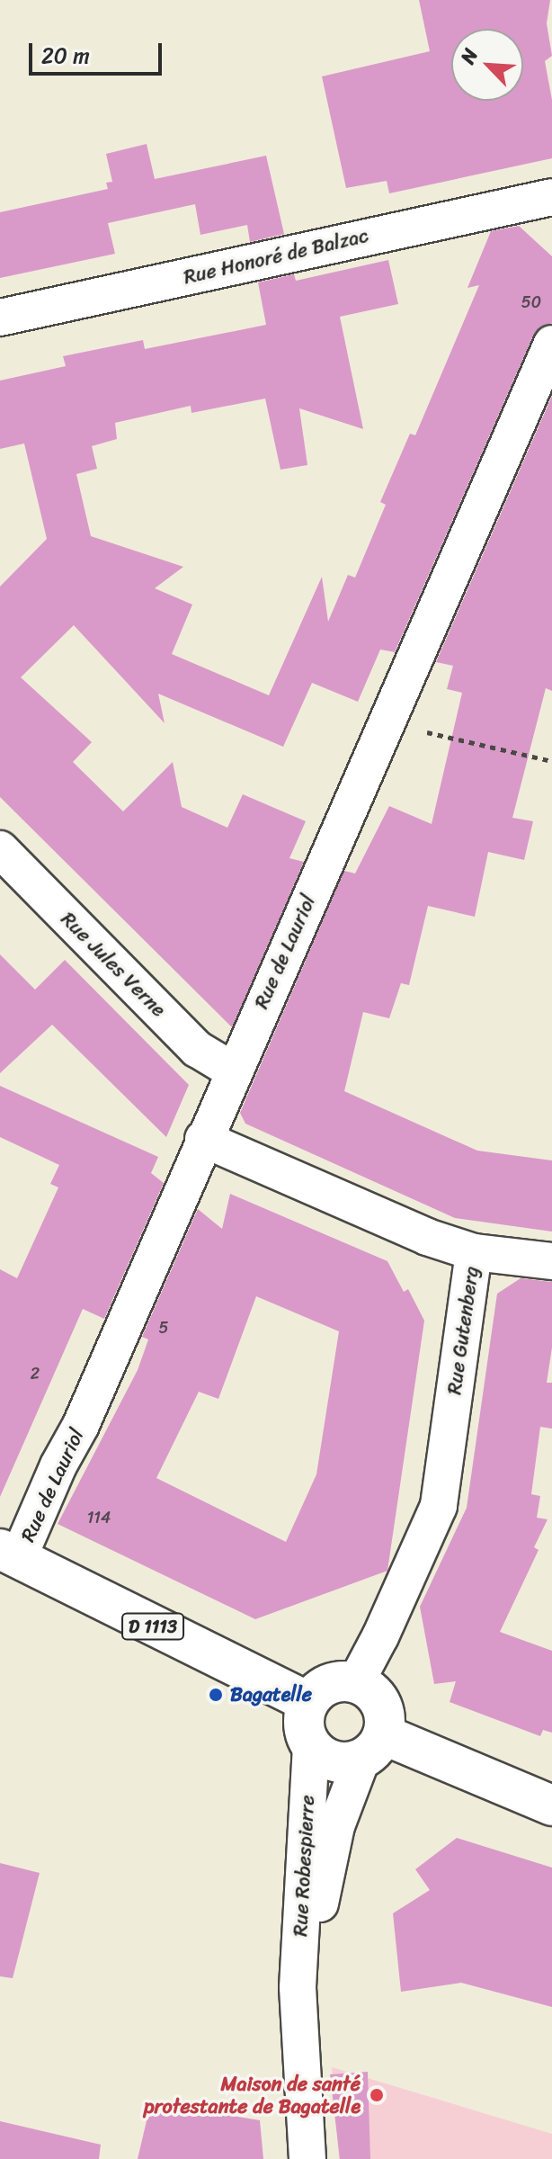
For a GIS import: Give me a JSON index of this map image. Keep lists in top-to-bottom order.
{
  "streets": {
    "main road": ["D 1113"],
    "street": [
      "Rue Honoré de Balzac",
      "Rue de Lauriol",
      "Rue Jules Verne",
      "Rue Gutenberg",
      "Rue Robespierre"
    ]
  },
  "crossings": [
    ["Rue de Lauriol", "Rue Jules Verne"],
    ["Rue de Lauriol", "Rue Gutenberg"],
    ["Rue de Lauriol", "D 1113"],
    ["Rue Gutenberg", "D 1113"],
    ["Rue Gutenberg", "Rue Robespierre"],
    ["D 1113", "Rue Robespierre"]
  ],
  "places": ["Bagatelle", "Maison de santé protestante de Bagatelle"],
  "house_numbers": [
    "50",
    "5",
    "2",
    "114"
  ],
  "scale_bar": "20 m",
  "north": "top left"
}
